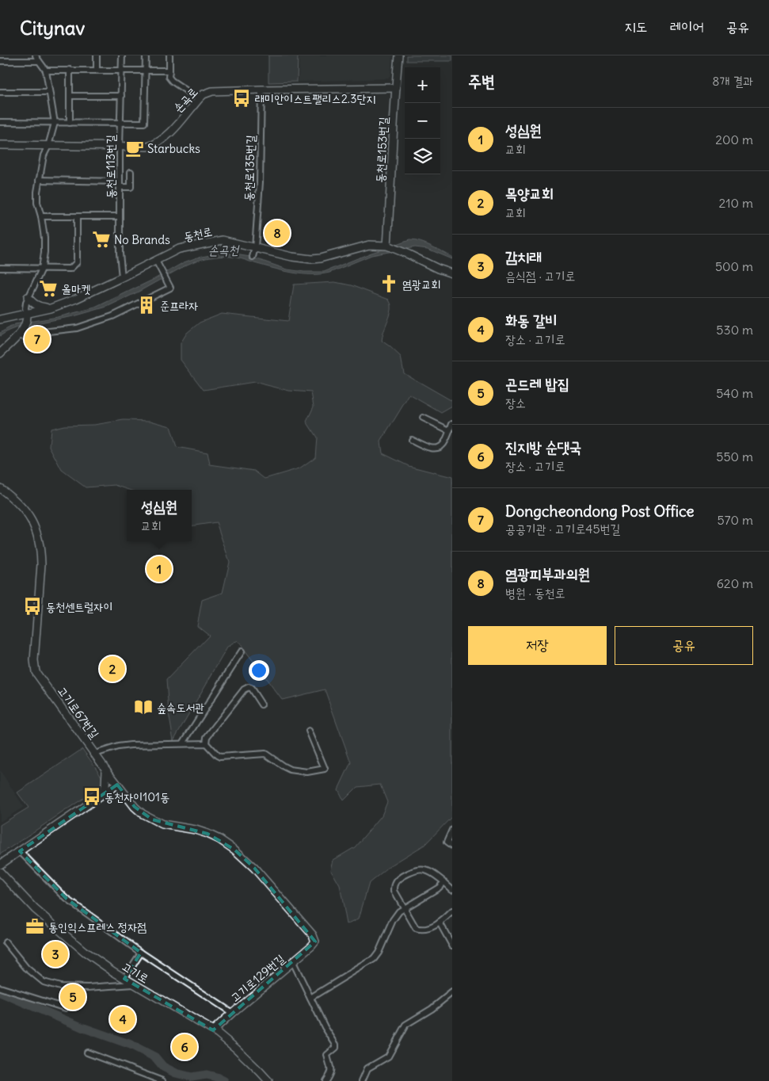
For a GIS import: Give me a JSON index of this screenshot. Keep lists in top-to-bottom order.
{
  "streets": {
    "street": [
      "손곡로",
      "동천로153번길",
      "동천로113번길",
      "동천로135번길",
      "동천로",
      "고기로67번길",
      "고기로",
      "고기로129번길"
    ]
  },
  "crossings": [
    ["손곡로", "동천로153번길"],
    ["손곡로", "동천로113번길"],
    ["손곡로", "동천로135번길"],
    ["동천로153번길", "동천로"],
    ["동천로113번길", "동천로"],
    ["동천로135번길", "동천로"],
    ["고기로", "고기로129번길"]
  ],
  "water": ["손곡천"],
  "places": {
    "bus stop": ["래미안이스트팰리스2.3단지", "동천센트럴자이", "동천자이101동"],
    "cafe": ["Starbucks"],
    "supermarket": ["No Brands", "올마켓"],
    "church": ["염광교회"],
    "building": ["준프라자"],
    "library": ["숲속도서관"],
    "office": ["통인익스프레스 정자점"]
  },
  "page": {
    "header": "Citynav",
    "nav": ["지도", "레이어", "공유"],
    "heading": ["주변", "8개 결과"],
    "map_buttons": ["+", "−"],
    "list": [
      {
        "mark": "1",
        "name": "성심원",
        "note": "교회",
        "value": "200 m"
      },
      {
        "mark": "2",
        "name": "목양교회",
        "note": "교회",
        "value": "210 m"
      },
      {
        "mark": "3",
        "name": "감치래",
        "note": "음식점 · 고기로",
        "value": "500 m"
      },
      {
        "mark": "4",
        "name": "화동 갈비",
        "note": "장소 · 고기로",
        "value": "530 m"
      },
      {
        "mark": "5",
        "name": "곤드레 밥집",
        "note": "장소",
        "value": "540 m"
      },
      {
        "mark": "6",
        "name": "진지방 순댓국",
        "note": "장소 · 고기로",
        "value": "550 m"
      },
      {
        "mark": "7",
        "name": "Dongcheondong Post Office",
        "note": "공공기관 · 고기로45번길",
        "value": "570 m"
      },
      {
        "mark": "8",
        "name": "염광피부과의원",
        "note": "병원 · 동천로",
        "value": "620 m"
      }
    ],
    "pins": [
      "8",
      "7",
      "1",
      "2",
      "3",
      "5",
      "4",
      "6"
    ],
    "popup": ["성심원", "교회"],
    "buttons": ["저장", "공유"]
  }
}
